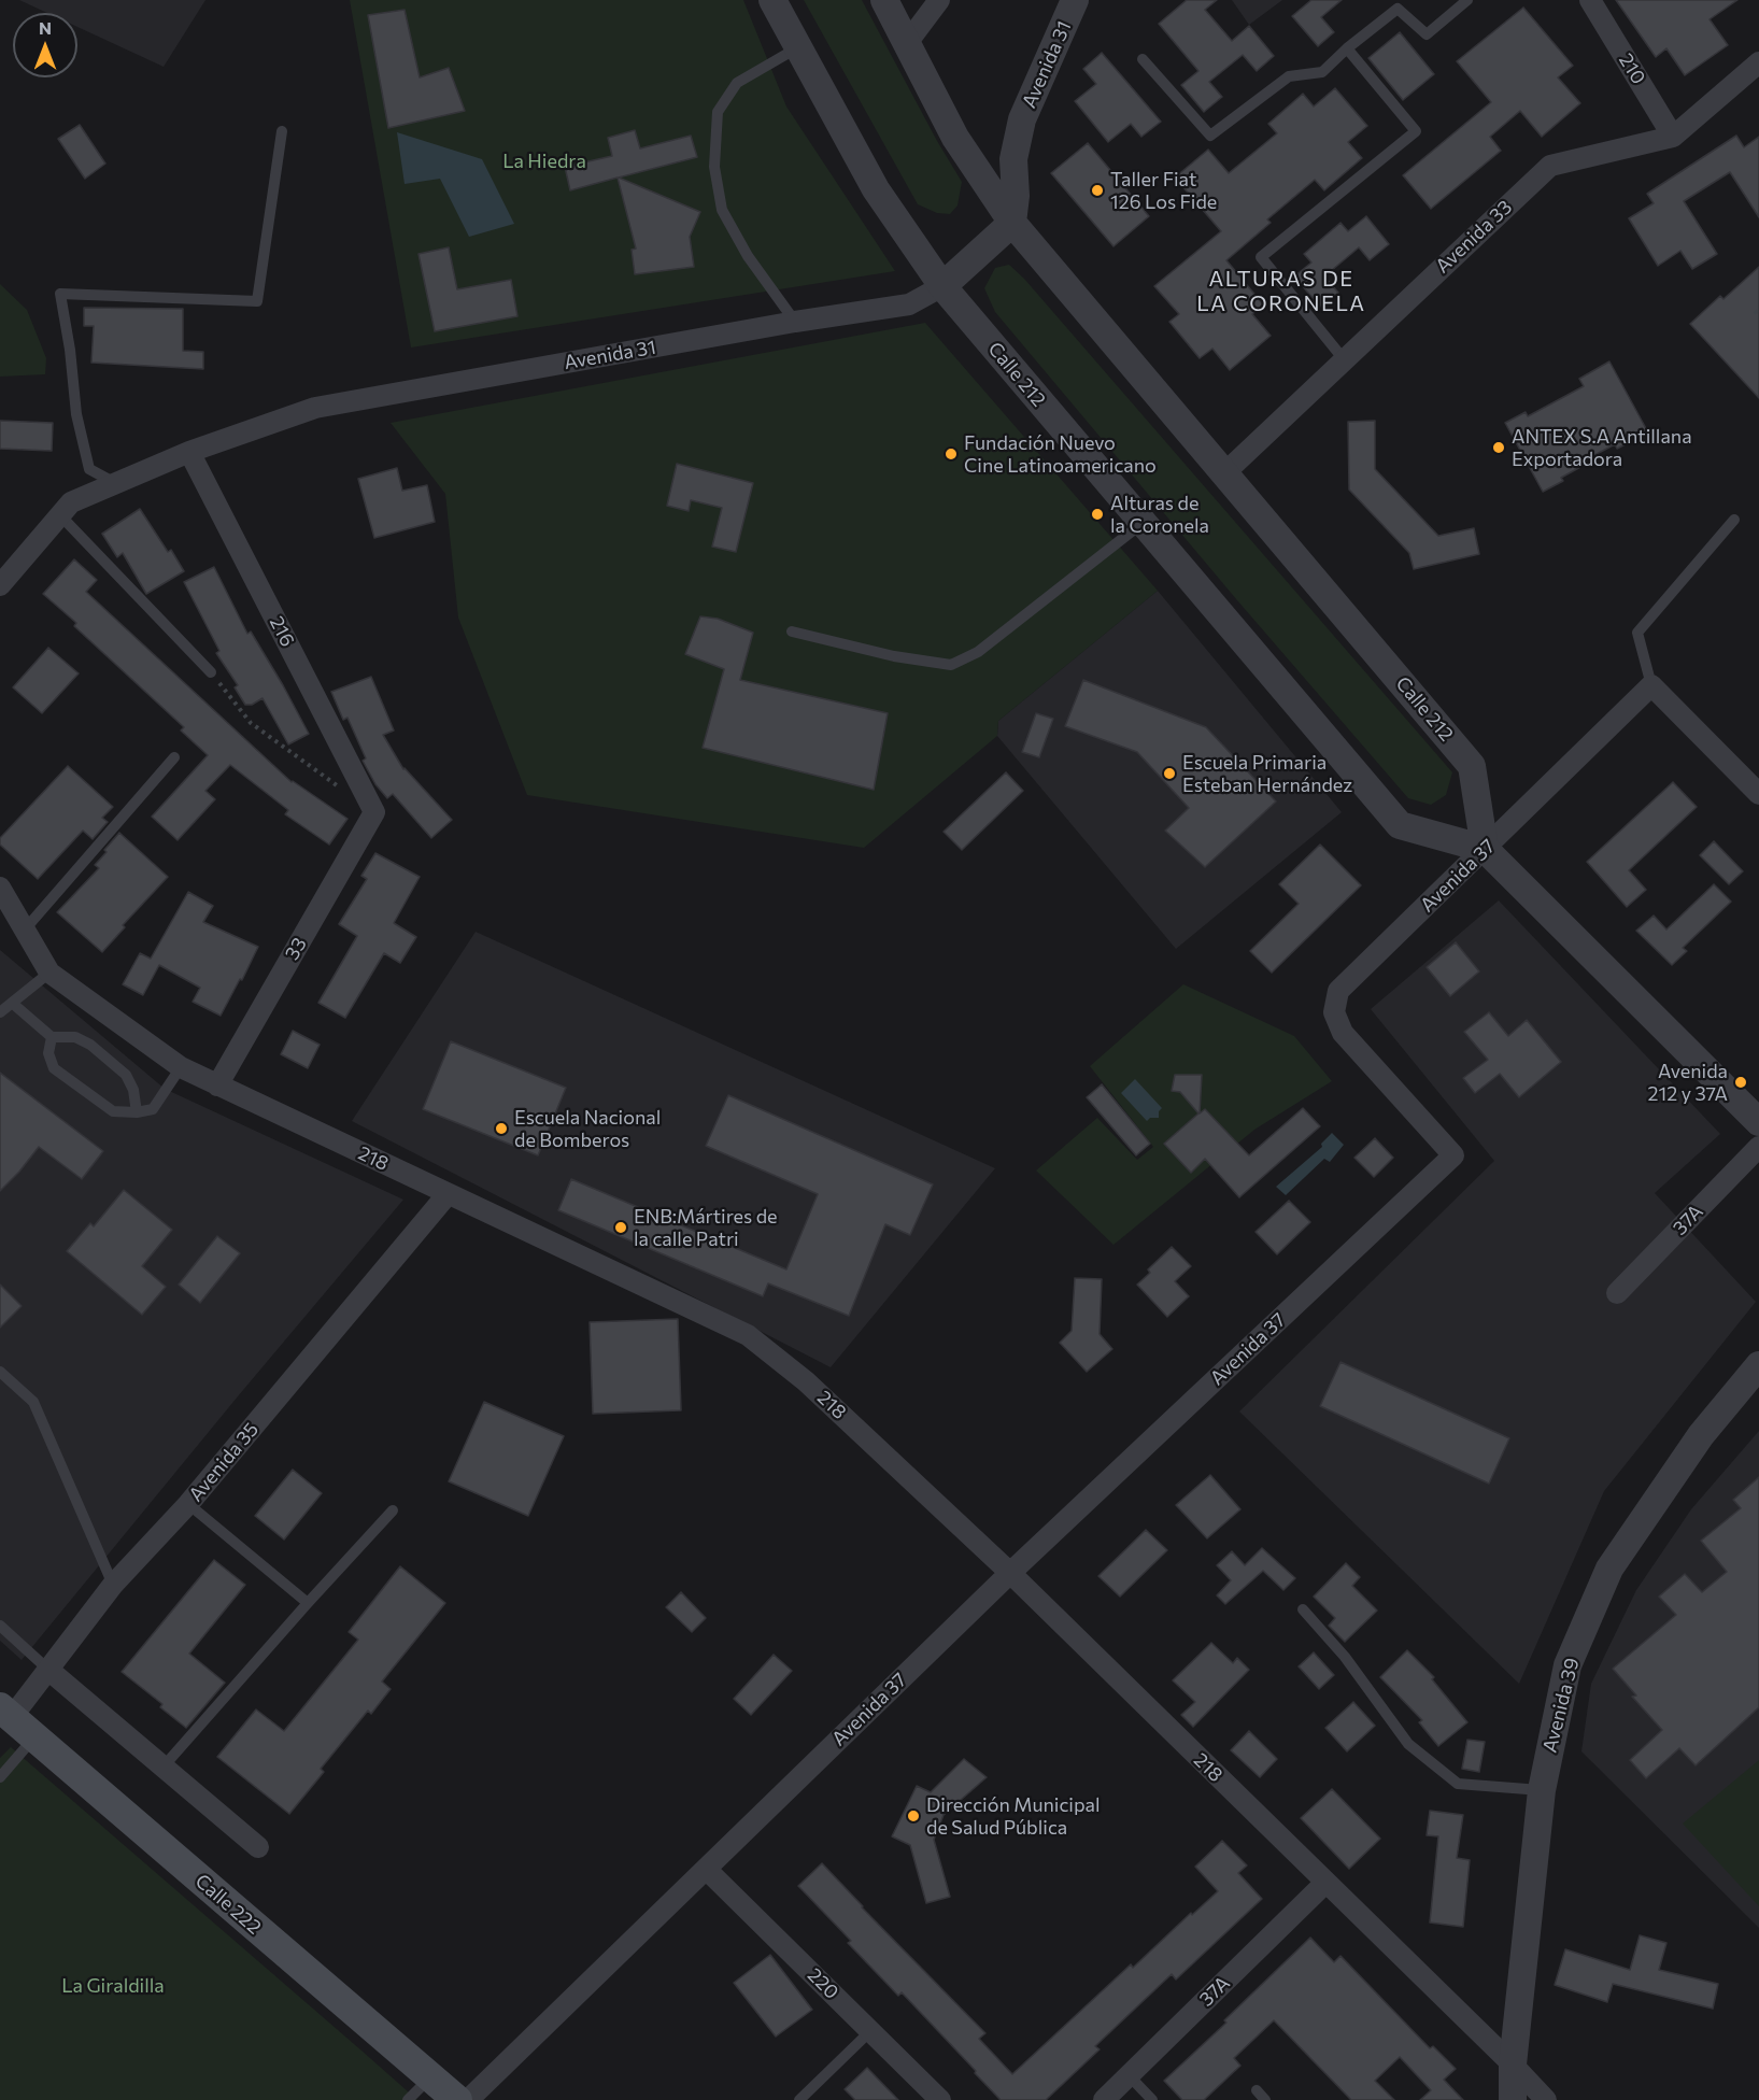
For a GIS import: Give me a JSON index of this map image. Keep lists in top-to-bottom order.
{
  "streets": {
    "main road": ["Calle 222"],
    "street": [
      "Avenida 31",
      "210",
      "Avenida 33",
      "Calle 212",
      "216",
      "Avenida 37",
      "33",
      "218",
      "37A",
      "Avenida 35",
      "Avenida 39",
      "220"
    ]
  },
  "crossings": [
    ["Avenida 31", "Calle 212"],
    ["Avenida 31", "216"],
    ["210", "Avenida 33"],
    ["Avenida 33", "Calle 212"],
    ["Calle 212", "Avenida 37"],
    ["216", "33"],
    ["Avenida 37", "218"],
    ["Avenida 37", "220"],
    ["33", "218"],
    ["218", "37A"],
    ["218", "Avenida 35"],
    ["218", "Avenida 39"],
    ["Avenida 35", "Calle 222"]
  ],
  "districts": ["ALTURAS DE LA CORONELA"],
  "parks": ["La Hiedra", "La Giraldilla"],
  "places": [
    "Taller Fiat 126 Los Fide",
    "ANTEX S.A Antillana Exportadora",
    "Fundación Nuevo Cine Latinoamericano",
    "Alturas de la Coronela",
    "Escuela Primaria Esteban Hernández",
    "Avenida 212 y 37A",
    "Escuela Nacional de Bomberos",
    "ENB:Mártires de la calle Patri",
    "Dirección Municipal de Salud Pública"
  ],
  "north": "top"
}
